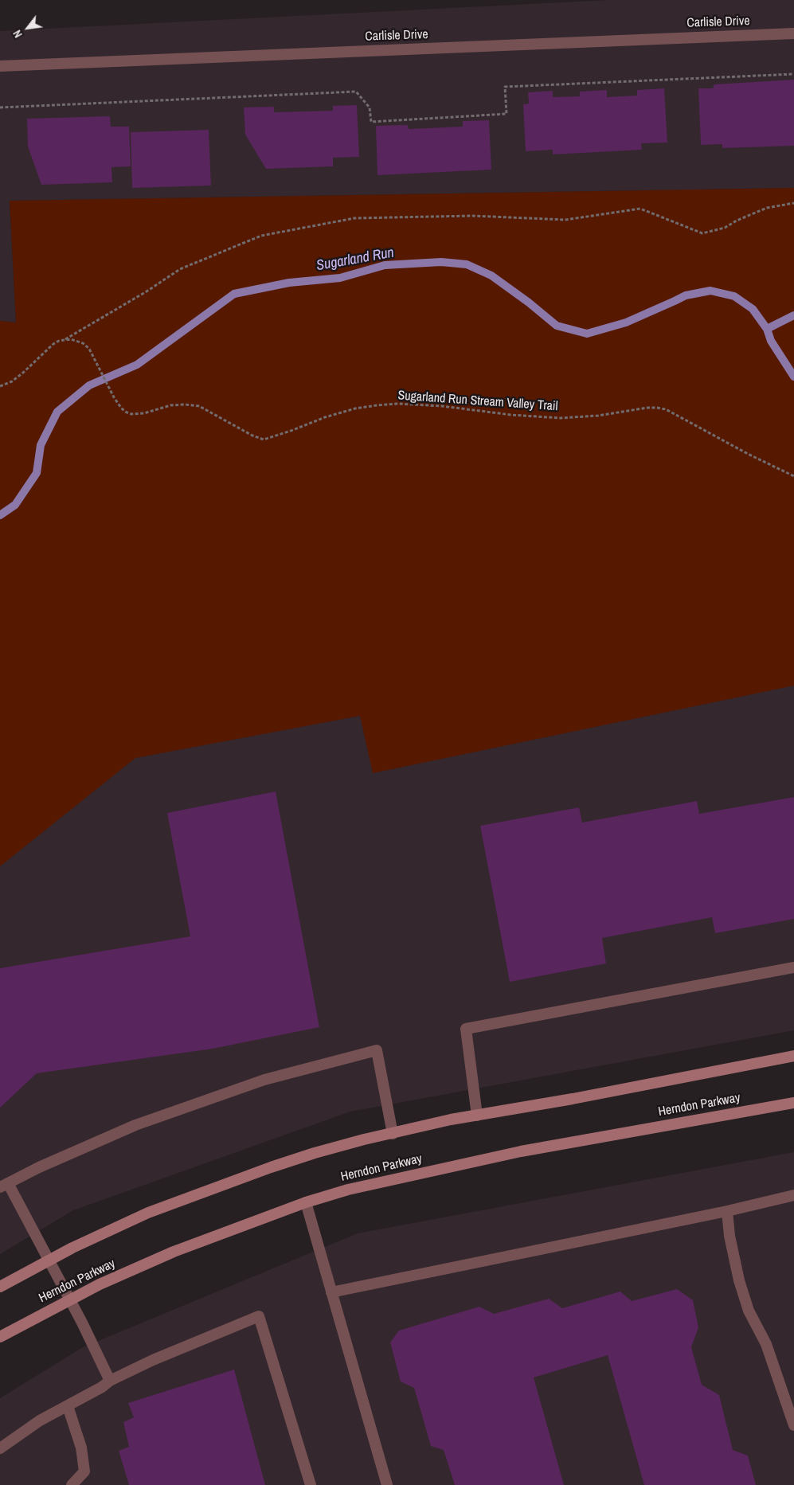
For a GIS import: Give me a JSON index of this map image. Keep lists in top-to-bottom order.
{
  "streets": {
    "main road": ["Herndon Parkway"],
    "street": ["Carlisle Drive"],
    "path": ["Sugarland Run Stream Valley Trail"]
  },
  "water": ["Sugarland Run"],
  "north": "bottom left"
}
